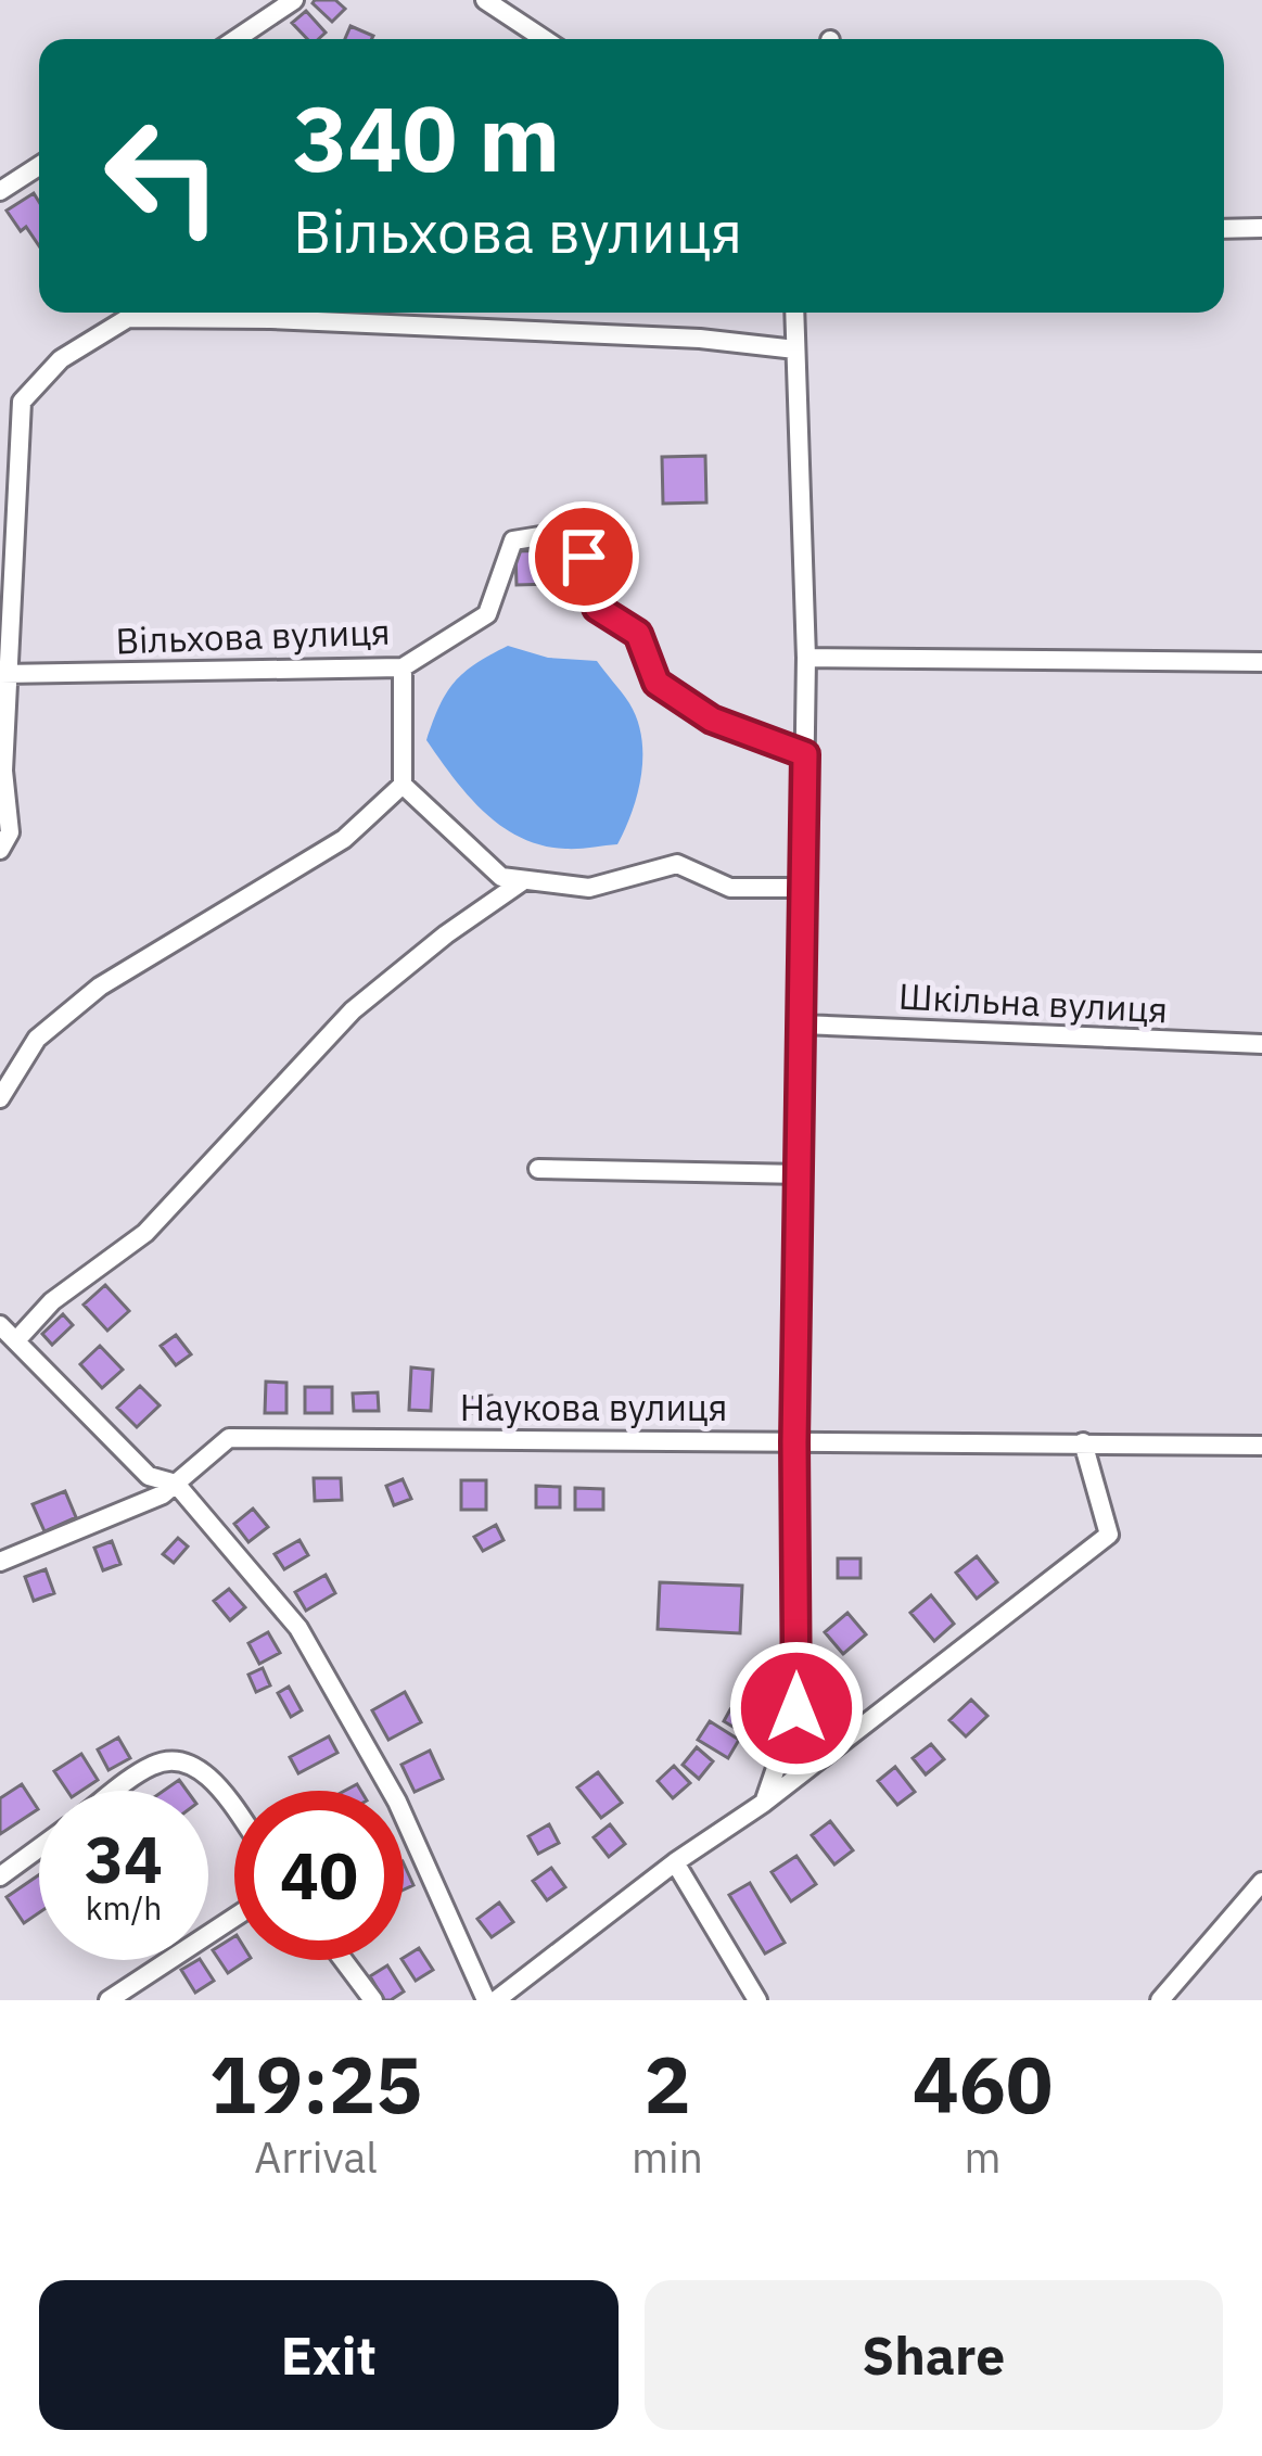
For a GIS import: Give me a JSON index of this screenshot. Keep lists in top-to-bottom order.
{
  "streets": {
    "street": ["Вільхова вулиця", "Шкільна вулиця", "Наукова вулиця"]
  },
  "page": {
    "turn": ["340 m", "Вільхова вулиця"],
    "speed": "34 km/h",
    "limit": "40",
    "eta": [
      "19:25",
      "Arrival",
      "2",
      "min",
      "460",
      "m"
    ],
    "buttons": ["Exit", "Share"]
  }
}
